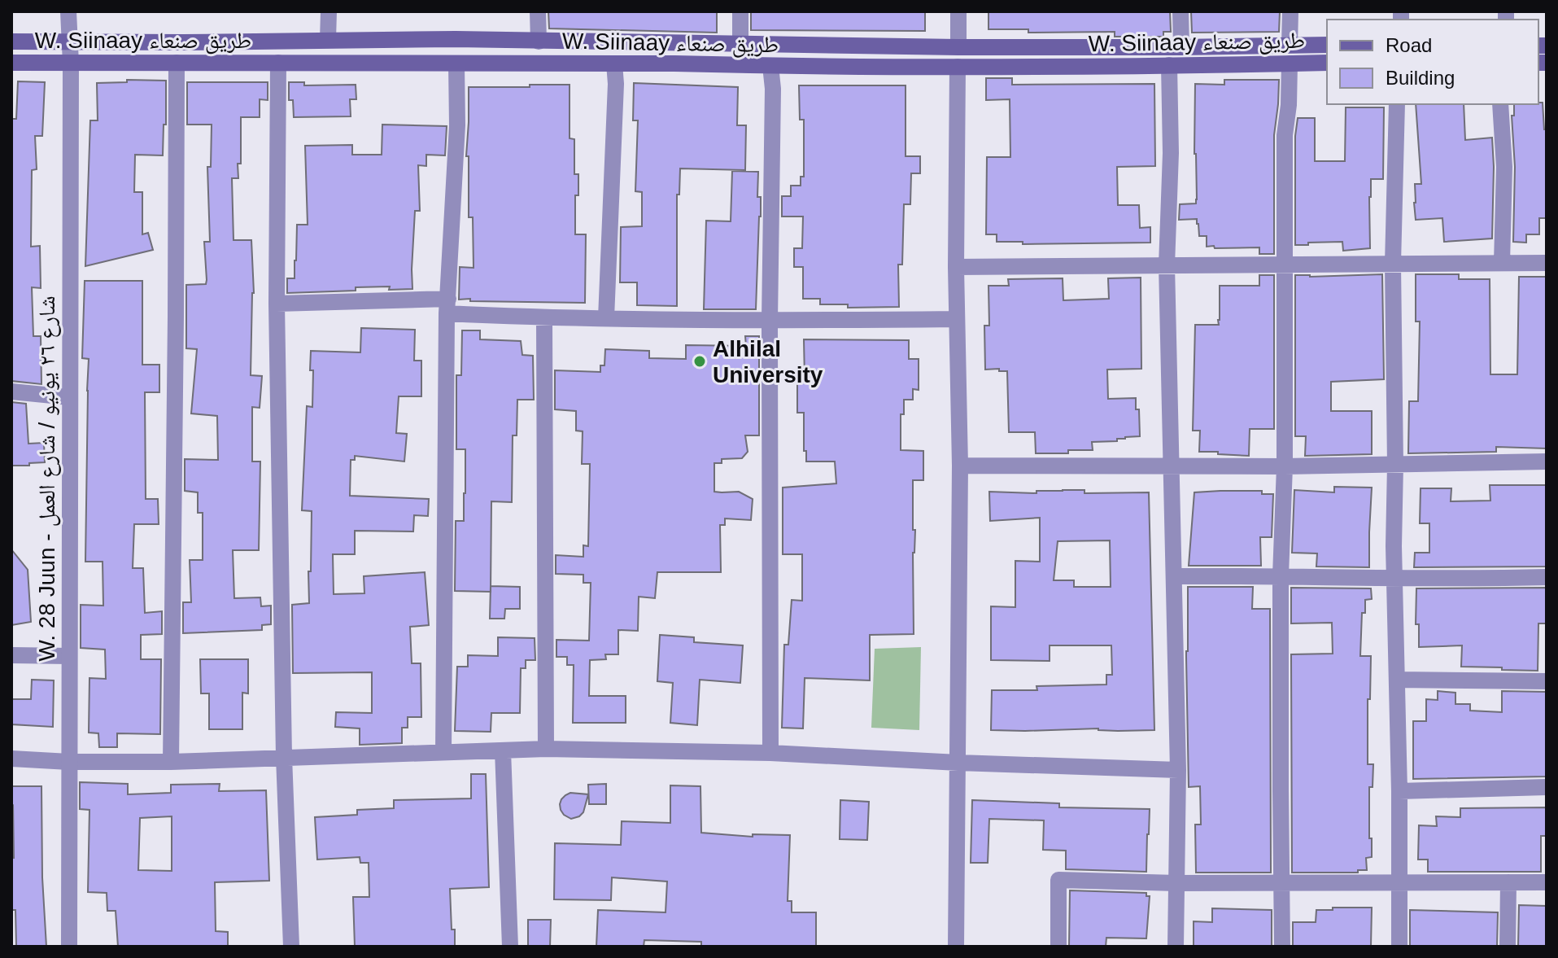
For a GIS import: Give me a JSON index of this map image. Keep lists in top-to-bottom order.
{
  "streets": {
    "main road": ["W. Siinaay طريق صنعاء"],
    "street": ["W. 28 Juun - شارع ٢٦ يونيو / شارع العمل"]
  },
  "crossings": [
    ["W. Siinaay طريق صنعاء", "W. 28 Juun - شارع ٢٦ يونيو / شارع العمل"]
  ],
  "places": ["Alhilal University"],
  "legend": ["Road", "Building"]
}
